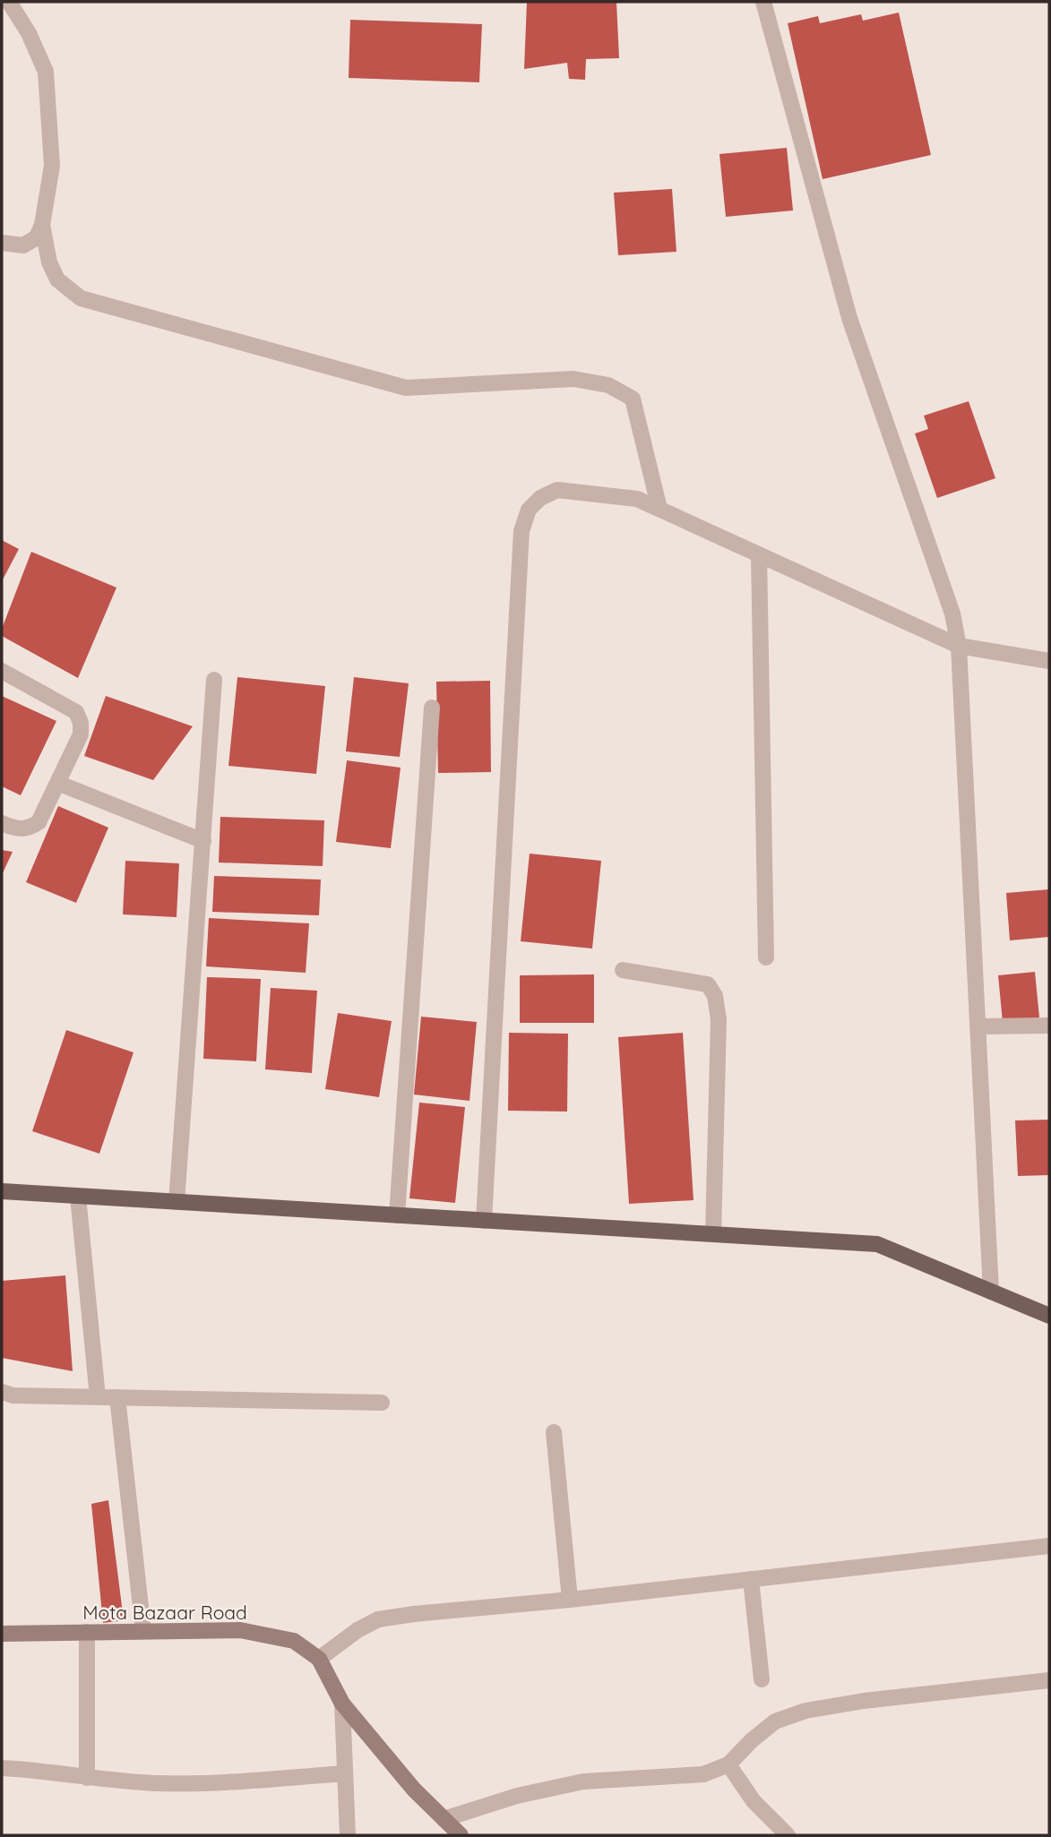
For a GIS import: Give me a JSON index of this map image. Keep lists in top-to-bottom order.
{
  "streets": {
    "street": ["Mota Bazaar Road"]
  }
}
